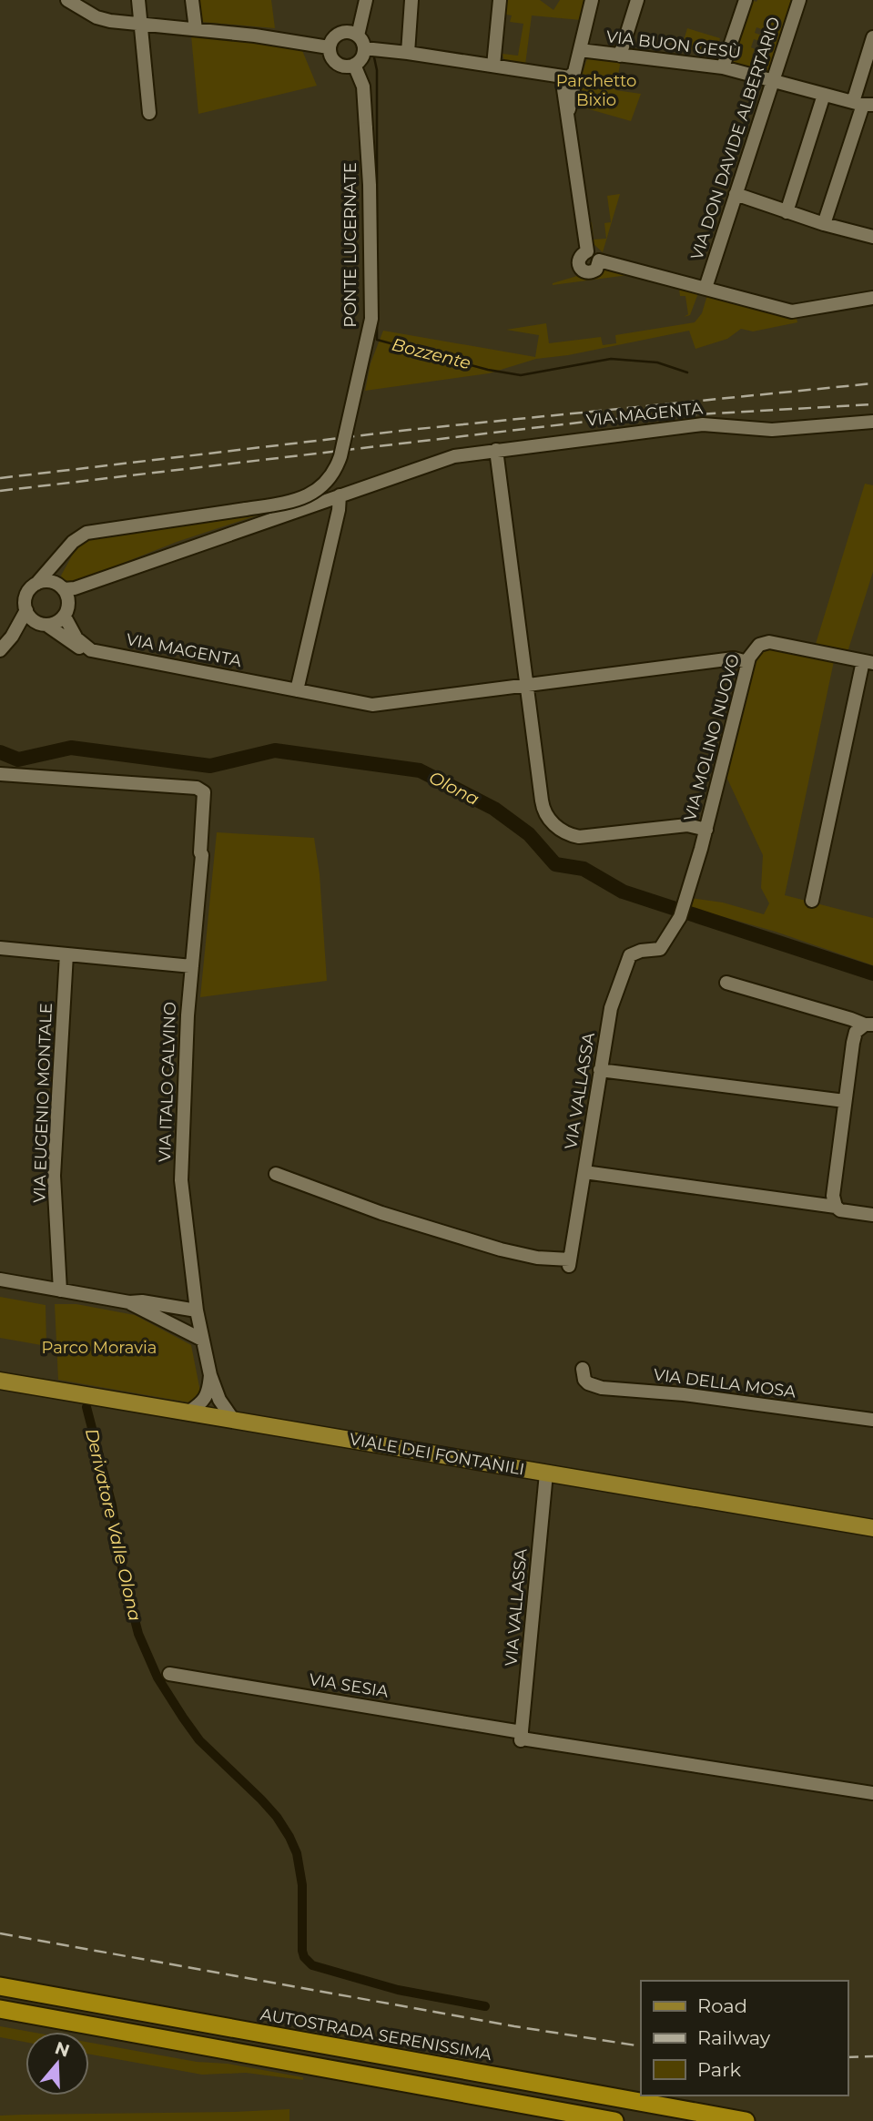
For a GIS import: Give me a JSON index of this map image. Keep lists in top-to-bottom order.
{
  "streets": {
    "highway": ["AUTOSTRADA SERENISSIMA"],
    "main road": ["VIALE DEI FONTANILI"],
    "street": [
      "VIA BUON GESÙ",
      "VIA DON DAVIDE ALBERTARIO",
      "PONTE LUCERNATE",
      "VIA MAGENTA",
      "VIA MOLINO NUOVO",
      "VIA ITALO CALVINO",
      "VIA VALLASSA",
      "VIA EUGENIO MONTALE",
      "VIA DELLA MOSA",
      "VIA SESIA"
    ]
  },
  "crossings": [
    ["VIA BUON GESÙ", "VIA DON DAVIDE ALBERTARIO"],
    ["PONTE LUCERNATE", "VIA MAGENTA"],
    ["VIA MAGENTA", "VIA MOLINO NUOVO"],
    ["VIA MOLINO NUOVO", "VIA VALLASSA"],
    ["VIA ITALO CALVINO", "VIALE DEI FONTANILI"],
    ["VIA VALLASSA", "VIALE DEI FONTANILI"],
    ["VIA VALLASSA", "VIA SESIA"]
  ],
  "water": ["Bozzente", "Olona", "Derivatore Valle Olona"],
  "parks": ["Parchetto Bixio", "Parco Moravia"],
  "legend": ["Road", "Railway", "Park"],
  "north": "top"
}
